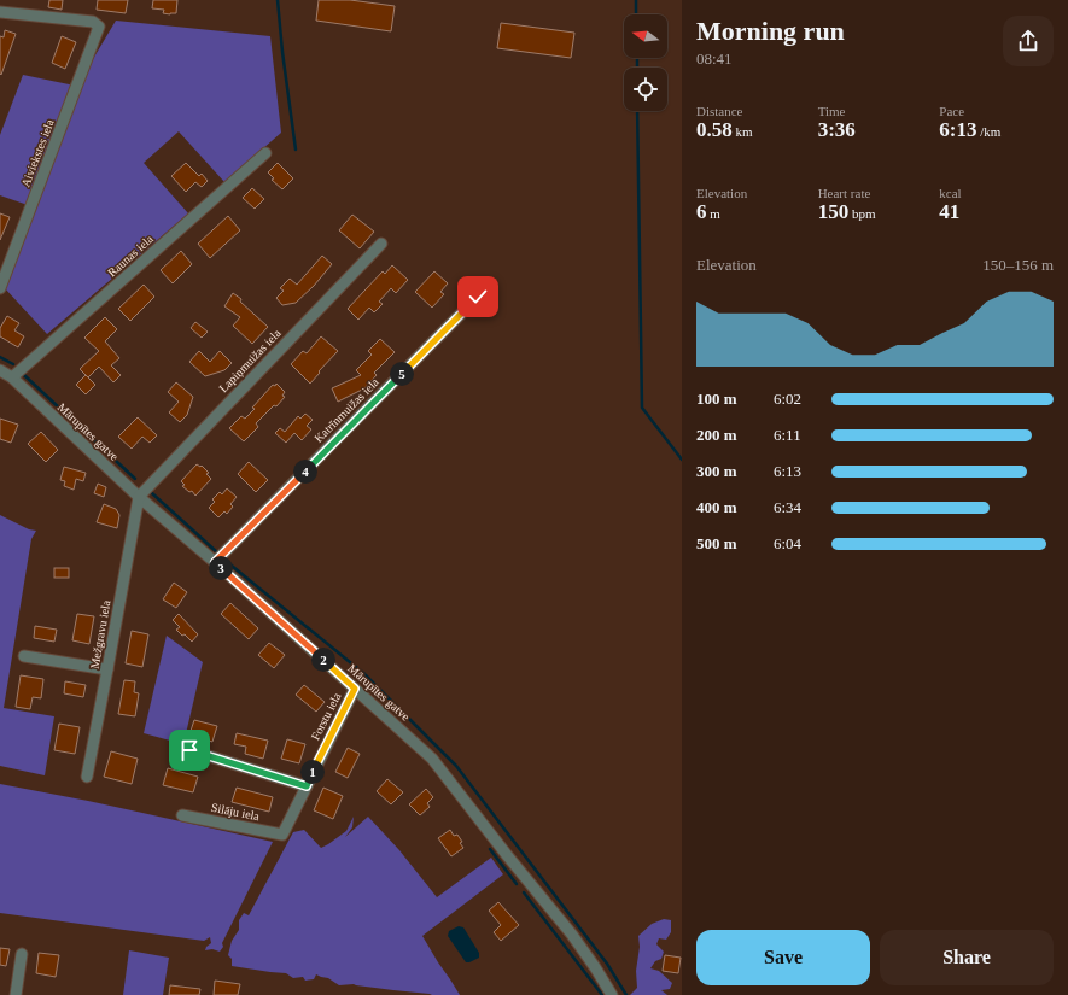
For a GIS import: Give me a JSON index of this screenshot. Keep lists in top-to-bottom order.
{
  "streets": {
    "street": [
      "Aiviekstes iela",
      "Raunas iela",
      "Lapiņmuižas iela",
      "Katrīnmuižas iela",
      "Mārupītes gatve",
      "Mežgravu iela",
      "Forstu iela",
      "Silāju iela"
    ]
  },
  "crossings": [
    ["Raunas iela", "Mārupītes gatve"],
    ["Lapiņmuižas iela", "Mārupītes gatve"],
    ["Lapiņmuižas iela", "Mežgravu iela"],
    ["Katrīnmuižas iela", "Mārupītes gatve"],
    ["Mārupītes gatve", "Mežgravu iela"],
    ["Mārupītes gatve", "Forstu iela"],
    ["Forstu iela", "Silāju iela"]
  ],
  "north": "left",
  "page": {
    "heading": ["Morning run", "08:41"],
    "stats": [
      ["Distance", "0.58 km"],
      ["Time", "3:36"],
      ["Pace", "6:13 /km"],
      ["Elevation", "6 m"],
      ["Heart rate", "150 bpm"],
      ["kcal", "41"]
    ],
    "chart": ["Elevation", "150–156 m"],
    "pins": [
      "5",
      "4",
      "3",
      "2",
      "1"
    ],
    "list": [
      {
        "name": "100 m",
        "note": "6:02"
      },
      {
        "name": "200 m",
        "note": "6:11"
      },
      {
        "name": "300 m",
        "note": "6:13"
      },
      {
        "name": "400 m",
        "note": "6:34"
      },
      {
        "name": "500 m",
        "note": "6:04"
      }
    ],
    "buttons": ["Save", "Share"]
  }
}
